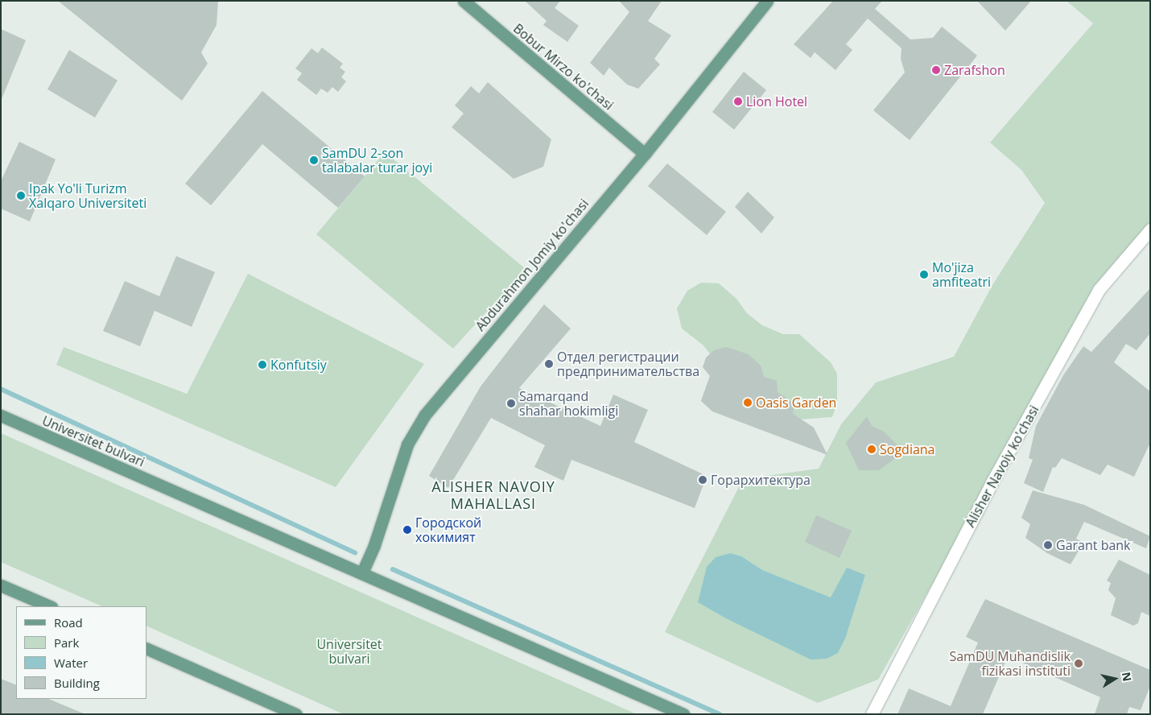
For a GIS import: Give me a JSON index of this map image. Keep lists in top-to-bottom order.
{
  "streets": {
    "main road": ["Bobur Mirzo ko'chasi", "Abdurahmon Jomiy ko'chasi", "Universitet bulvari"],
    "street": ["Alisher Navoiy ko'chasi"]
  },
  "crossings": [
    ["Bobur Mirzo ko'chasi", "Abdurahmon Jomiy ko'chasi"],
    ["Abdurahmon Jomiy ko'chasi", "Universitet bulvari"]
  ],
  "districts": ["ALISHER NAVOIY MAHALLASI"],
  "parks": ["Universitet bulvari"],
  "places": [
    "Zarafshon",
    "Lion Hotel",
    "SamDU 2-son talabalar turar joyi",
    "Ipak Yo'li Turizm Xalqaro Universiteti",
    "Mo'jiza amfiteatri",
    "Отдел регистрации предпринимательства",
    "Konfutsiy",
    "Oasis Garden",
    "Samarqand shahar hokimligi",
    "Sogdiana",
    "Горархитектура",
    "Городской хокимият",
    "Garant bank",
    "SamDU Muhandislik fizikasi instituti"
  ],
  "legend": [
    "Road",
    "Park",
    "Water",
    "Building"
  ],
  "north": "right"
}
